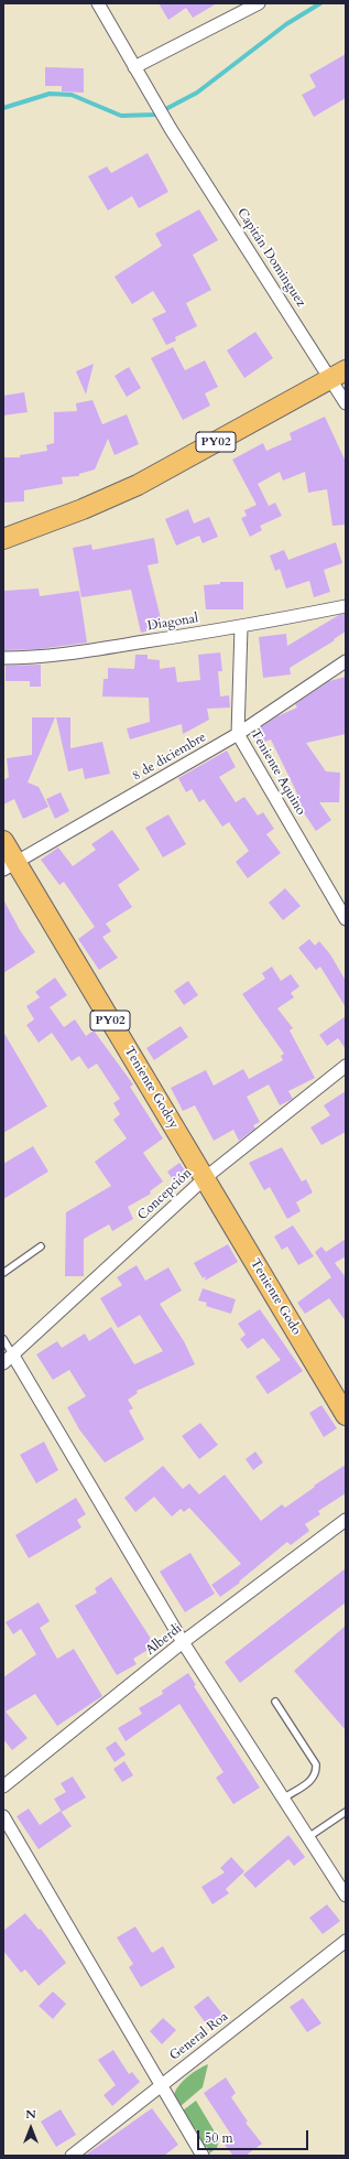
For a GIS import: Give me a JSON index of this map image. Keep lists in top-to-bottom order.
{
  "streets": {
    "main road": ["PY02", "Teniente Godoy", "Teniente Godo"],
    "street": [
      "Capitán Dominguez",
      "Diagonal",
      "8 de diciembre",
      "Teniente Aquino",
      "Concepción",
      "Alberdi",
      "General Roa"
    ]
  },
  "crossings": [
    ["Capitán Dominguez", "PY02"],
    ["PY02", "8 de diciembre"],
    ["PY02", "Teniente Godoy"],
    ["Diagonal", "Teniente Aquino"],
    ["8 de diciembre", "Teniente Aquino"],
    ["8 de diciembre", "Teniente Godoy"],
    ["Teniente Godoy", "Concepción"],
    ["Teniente Godoy", "Teniente Godo"],
    ["Concepción", "Teniente Godo"]
  ],
  "scale_bar": "50 m",
  "north": "top"
}
